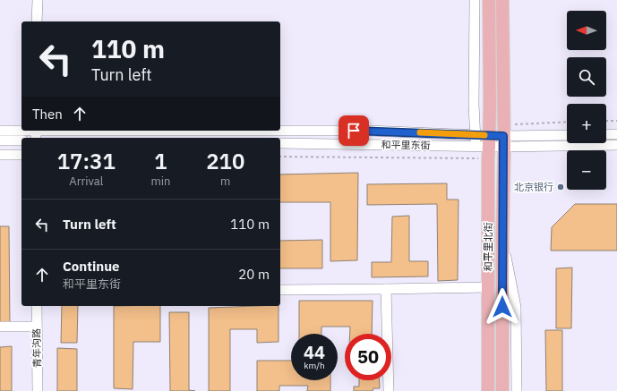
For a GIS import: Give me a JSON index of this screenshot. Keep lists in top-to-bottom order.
{
  "streets": {
    "main road": ["和平里北街"],
    "street": ["和平里东街", "青年沟路"]
  },
  "crossings": [
    ["和平里东街", "和平里北街"]
  ],
  "places": ["北京银行"],
  "north": "left",
  "page": {
    "map_buttons": ["+", "−"],
    "turn": ["110 m", "Turn left"],
    "then": "Then",
    "eta": [
      "17:31",
      "Arrival",
      "1",
      "min",
      "210",
      "m"
    ],
    "list": [
      {
        "name": "Turn left",
        "value": "110 m"
      },
      {
        "name": "Continue",
        "note": "和平里东街",
        "value": "20 m"
      }
    ],
    "speed": "44 km/h",
    "limit": "50"
  }
}
